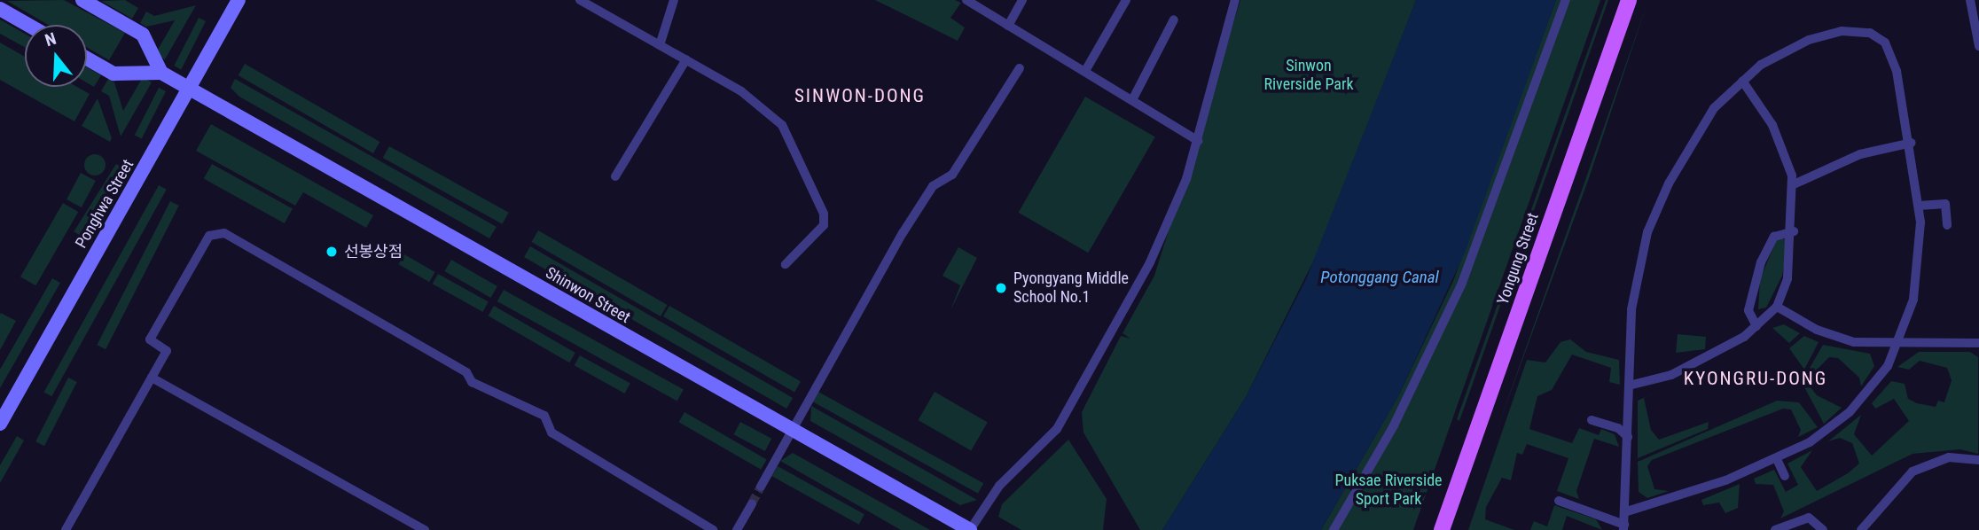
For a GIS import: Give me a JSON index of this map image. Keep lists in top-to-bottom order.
{
  "streets": {
    "main road": ["Ponghwa Street", "Yongung Street", "Shinwon Street"]
  },
  "crossings": [
    ["Ponghwa Street", "Shinwon Street"]
  ],
  "districts": ["SINWON-DONG", "KYONGRU-DONG"],
  "water": ["Potonggang Canal"],
  "parks": ["Sinwon Riverside Park", "Puksae Riverside Sport Park"],
  "places": ["선봉상점", "Pyongyang Middle School No.1"],
  "north": "top"
}
